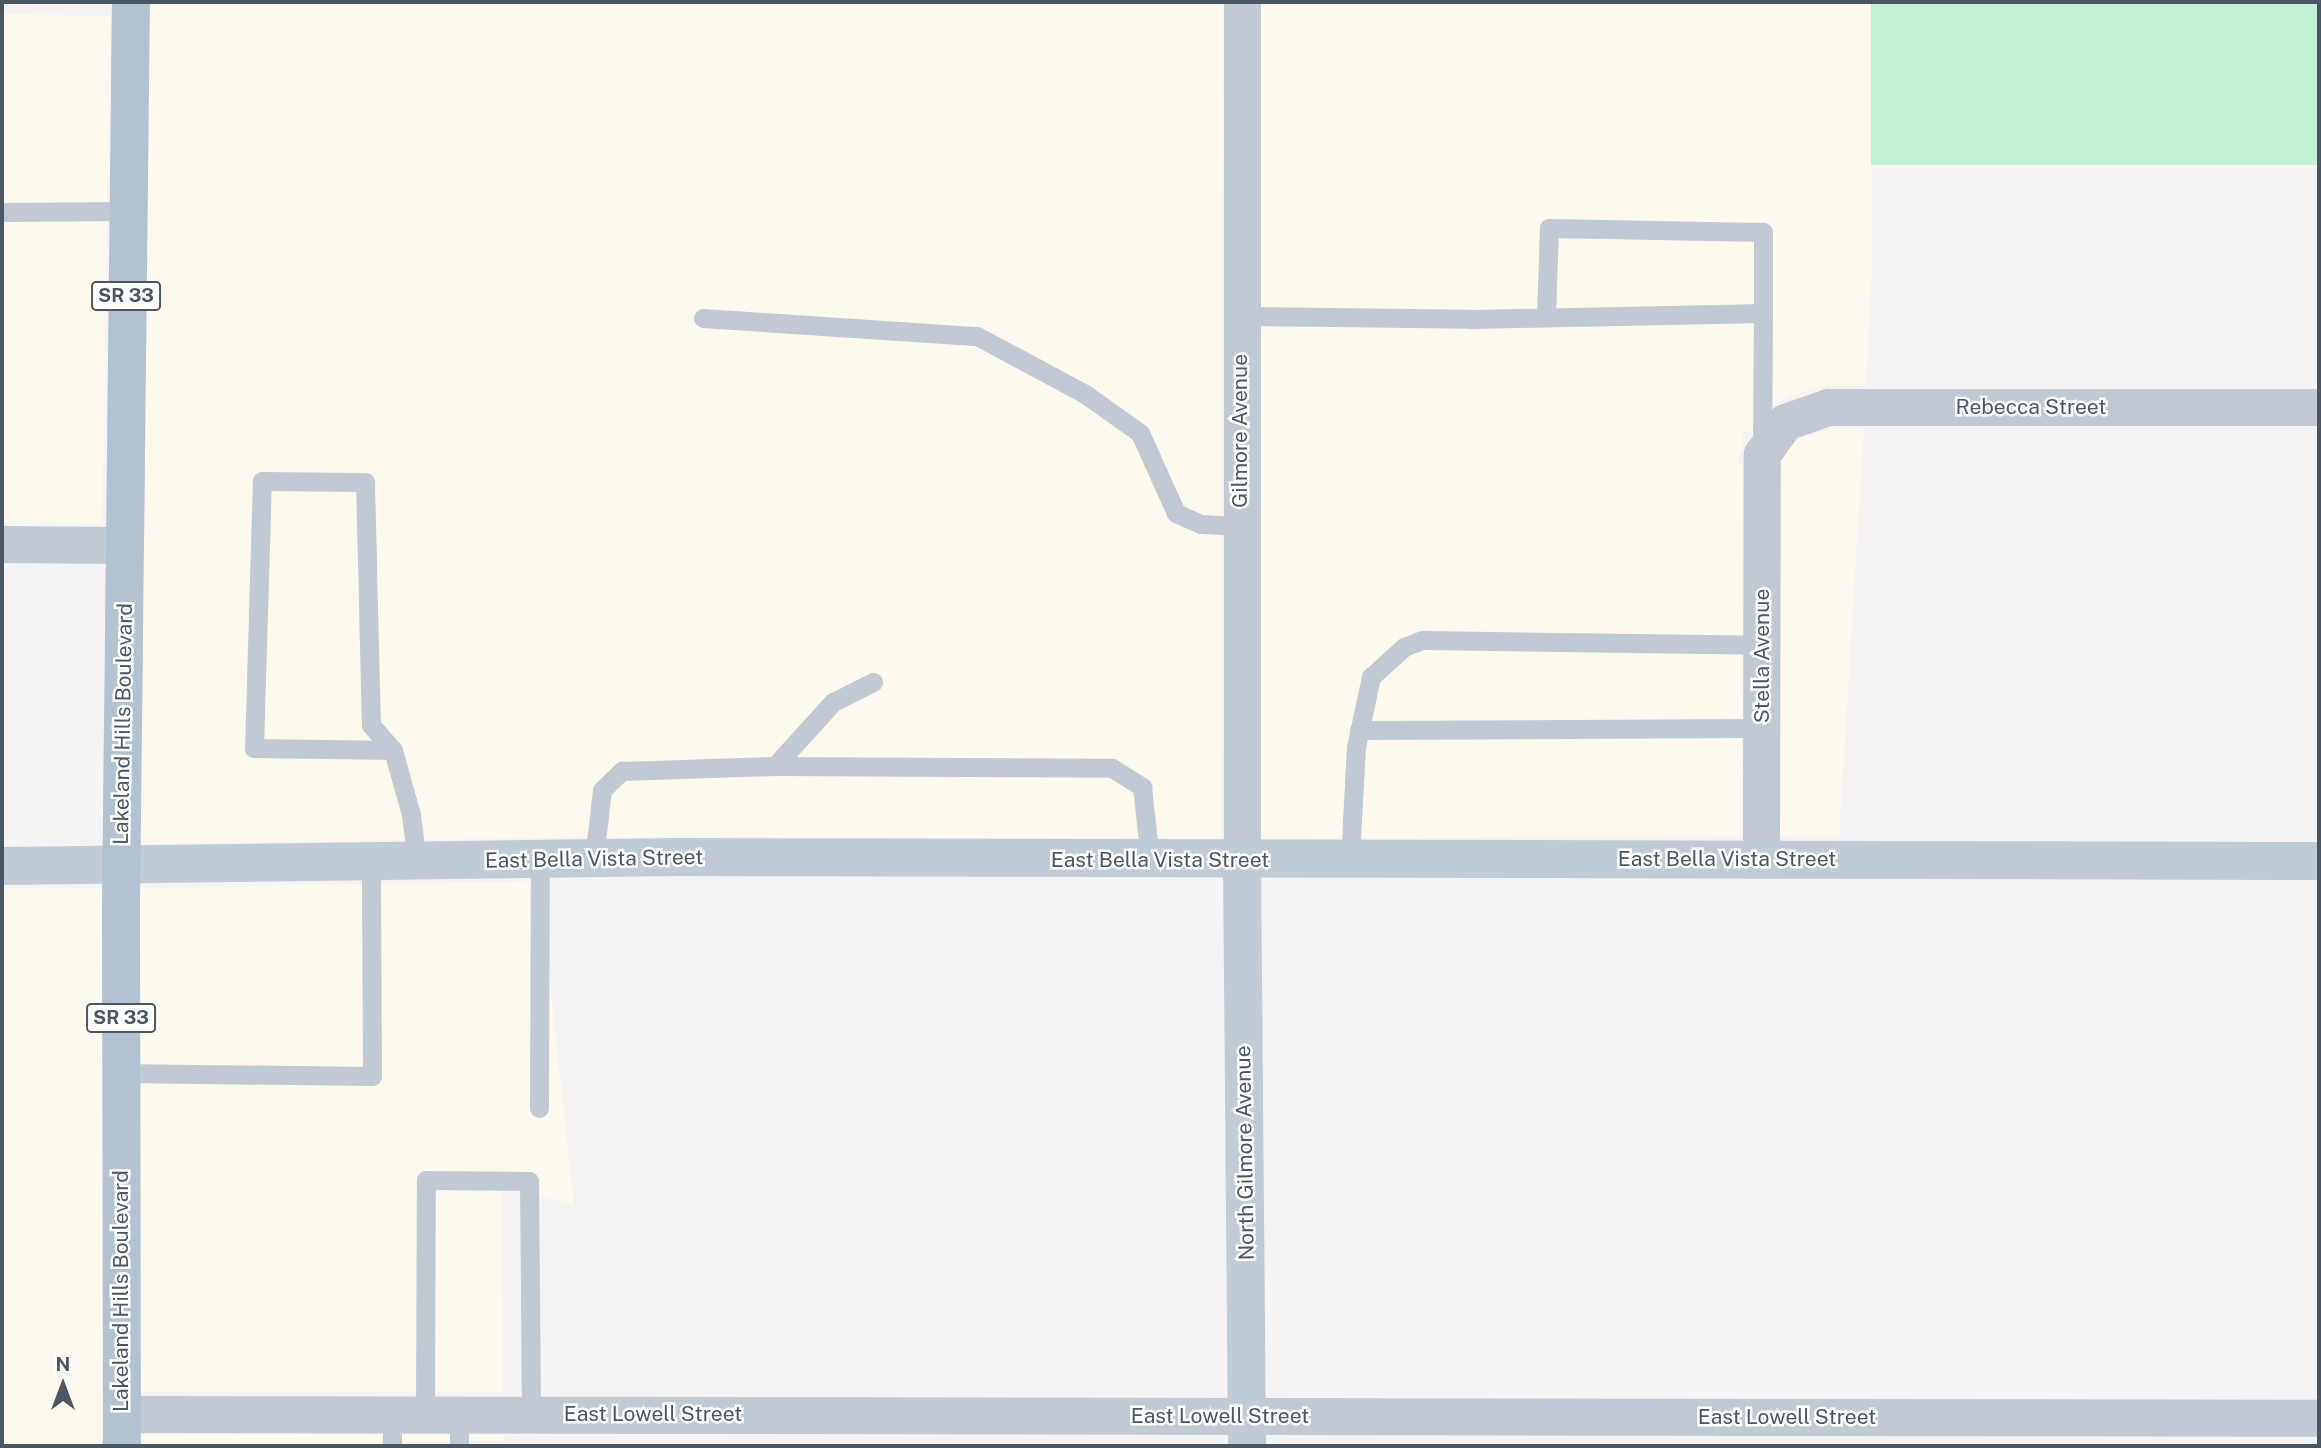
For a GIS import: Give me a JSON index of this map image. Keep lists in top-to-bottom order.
{
  "streets": {
    "main road": ["SR 33", "Lakeland Hills Boulevard"],
    "street": [
      "Rebecca Street",
      "Gilmore Avenue",
      "Stella Avenue",
      "East Bella Vista Street",
      "North Gilmore Avenue",
      "East Lowell Street"
    ]
  },
  "crossings": [
    ["Rebecca Street", "Stella Avenue"],
    ["Gilmore Avenue", "East Bella Vista Street"],
    ["Gilmore Avenue", "North Gilmore Avenue"],
    ["Stella Avenue", "East Bella Vista Street"],
    ["Lakeland Hills Boulevard", "East Bella Vista Street"],
    ["Lakeland Hills Boulevard", "East Lowell Street"],
    ["East Bella Vista Street", "North Gilmore Avenue"],
    ["North Gilmore Avenue", "East Lowell Street"]
  ],
  "north": "top"
}
